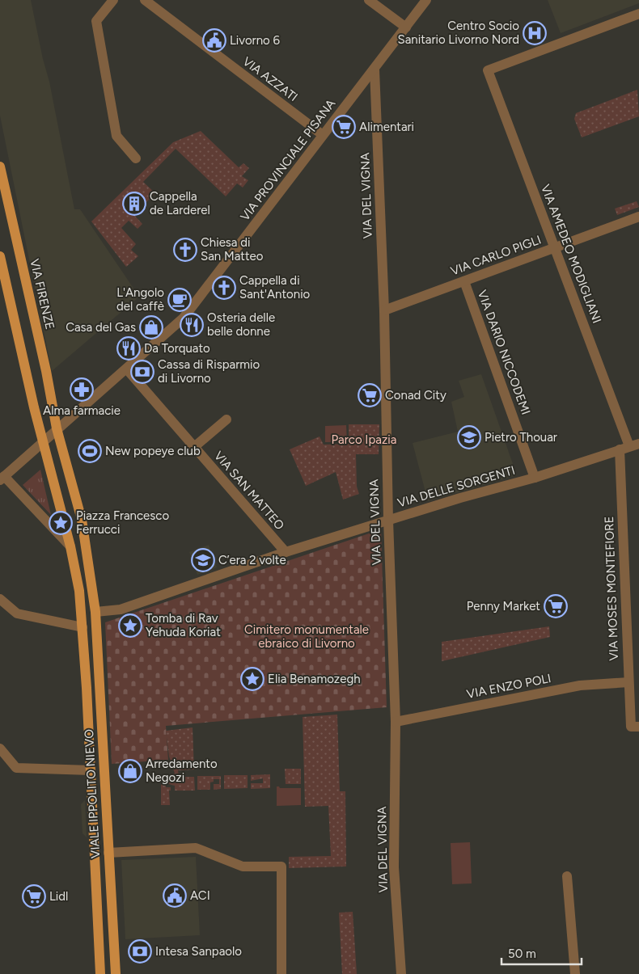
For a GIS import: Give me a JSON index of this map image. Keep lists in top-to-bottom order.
{
  "streets": {
    "main road": ["VIA FIRENZE", "VIALE IPPOLITO NIEVO"],
    "street": [
      "VIA AZZATI",
      "VIA PROVINCIALE PISANA",
      "VIA DEL VIGNA",
      "VIA AMEDEO MODIGLIANI",
      "VIA CARLO PIGLI",
      "VIA DARIO NICCODEMI",
      "VIA DELLE SORGENTI",
      "VIA SAN MATTEO",
      "VIA MOSES MONTEFIORE",
      "VIA ENZO POLI"
    ]
  },
  "crossings": [
    ["VIA AZZATI", "VIA PROVINCIALE PISANA"],
    ["VIA PROVINCIALE PISANA", "VIA DEL VIGNA"],
    ["VIA PROVINCIALE PISANA", "VIA FIRENZE"],
    ["VIA PROVINCIALE PISANA", "VIA SAN MATTEO"],
    ["VIA DEL VIGNA", "VIA CARLO PIGLI"],
    ["VIA DEL VIGNA", "VIA DELLE SORGENTI"],
    ["VIA DEL VIGNA", "VIA ENZO POLI"],
    ["VIA AMEDEO MODIGLIANI", "VIA CARLO PIGLI"],
    ["VIA AMEDEO MODIGLIANI", "VIA DELLE SORGENTI"],
    ["VIA AMEDEO MODIGLIANI", "VIA MOSES MONTEFIORE"],
    ["VIA CARLO PIGLI", "VIA DARIO NICCODEMI"],
    ["VIA DARIO NICCODEMI", "VIA DELLE SORGENTI"],
    ["VIA DELLE SORGENTI", "VIA SAN MATTEO"],
    ["VIA DELLE SORGENTI", "VIA MOSES MONTEFIORE"],
    ["VIA DELLE SORGENTI", "VIALE IPPOLITO NIEVO"],
    ["VIA MOSES MONTEFIORE", "VIA ENZO POLI"]
  ],
  "parks": ["Parco Ipazia", "Cimitero monumentale ebraico di Livorno"],
  "places": {
    "hospital": ["Centro Socio Sanitario Livorno Nord"],
    "public building": ["Livorno 6", "ACI"],
    "supermarket": [
      "Alimentari",
      "Conad City",
      "Penny Market",
      "Lidl"
    ],
    "building": ["Cappella de Larderel"],
    "church": ["Chiesa di San Matteo", "Cappella di Sant'Antonio"],
    "cafe": ["L'Angolo del caffè"],
    "restaurant": ["Osteria delle belle donne", "Da Torquato"],
    "shop": ["Casa del Gas", "Arredamento Negozi"],
    "bank": ["Cassa di Risparmio di Livorno", "Intesa Sanpaolo"],
    "pharmacy": ["Alma farmacie"],
    "school or university": ["Pietro Thouar", "C’era 2 volte"],
    "sports": ["New popeye club"],
    "place": ["Piazza Francesco Ferrucci", "Tomba di Rav Yehuda Koriat", "Elia Benamozegh"]
  },
  "scale_bar": "50 m"
}
